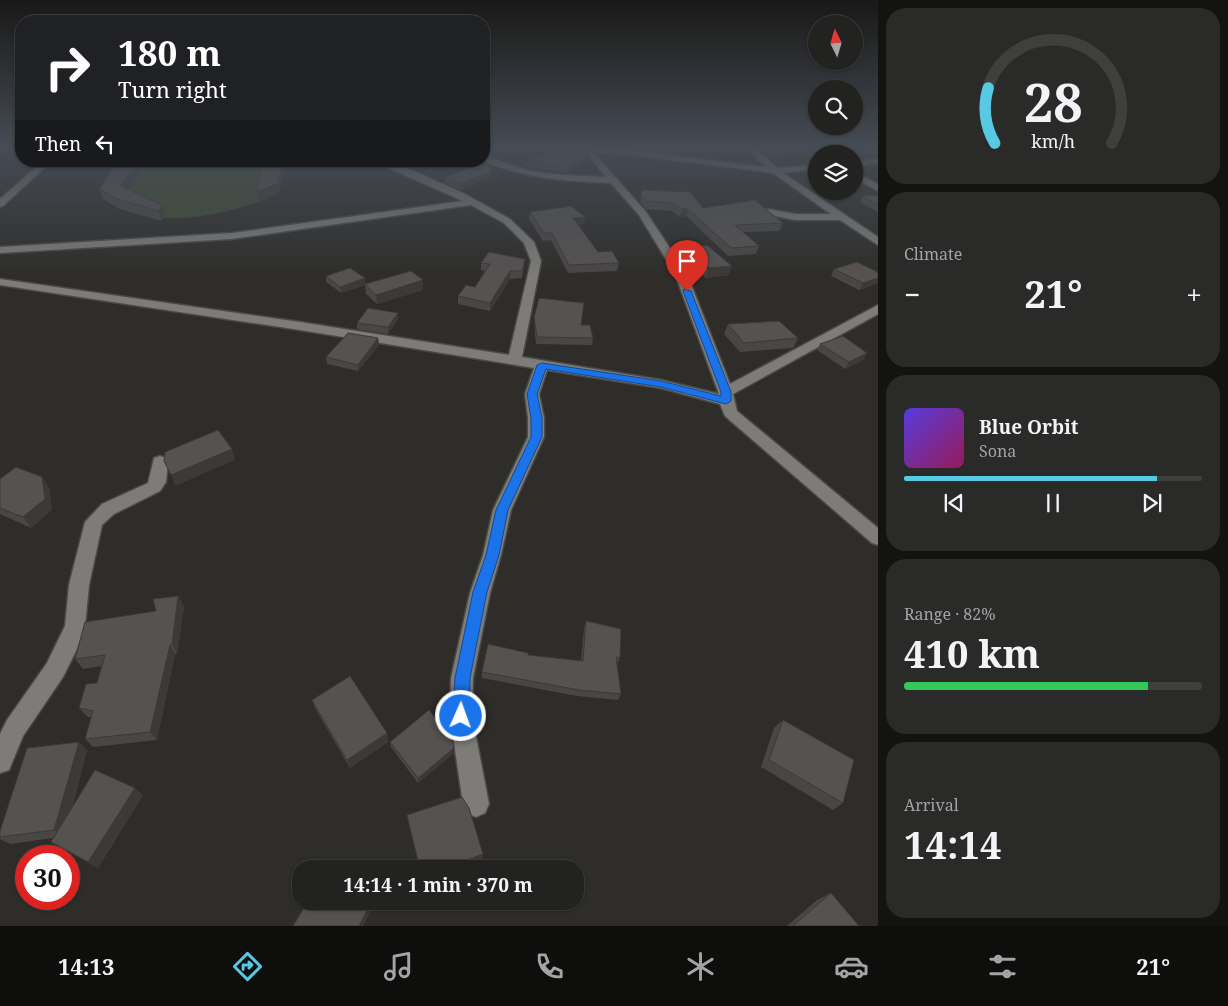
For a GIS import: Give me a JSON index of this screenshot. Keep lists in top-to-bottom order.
{
  "north": "top",
  "page": {
    "turn": ["180 m", "Turn right"],
    "then": "Then",
    "tile": [
      "Climate",
      ["Range · 82%", "410 km"],
      ["Arrival", "14:14"]
    ],
    "heat": ["−", "21°", "+"],
    "song": ["Blue Orbit", "Sona"],
    "limit": "30",
    "trip": "14:14 · 1 min · 370 m",
    "tabs": ["14:13", "21°"],
    "gauge": ["28", "km/h"]
  }
}
